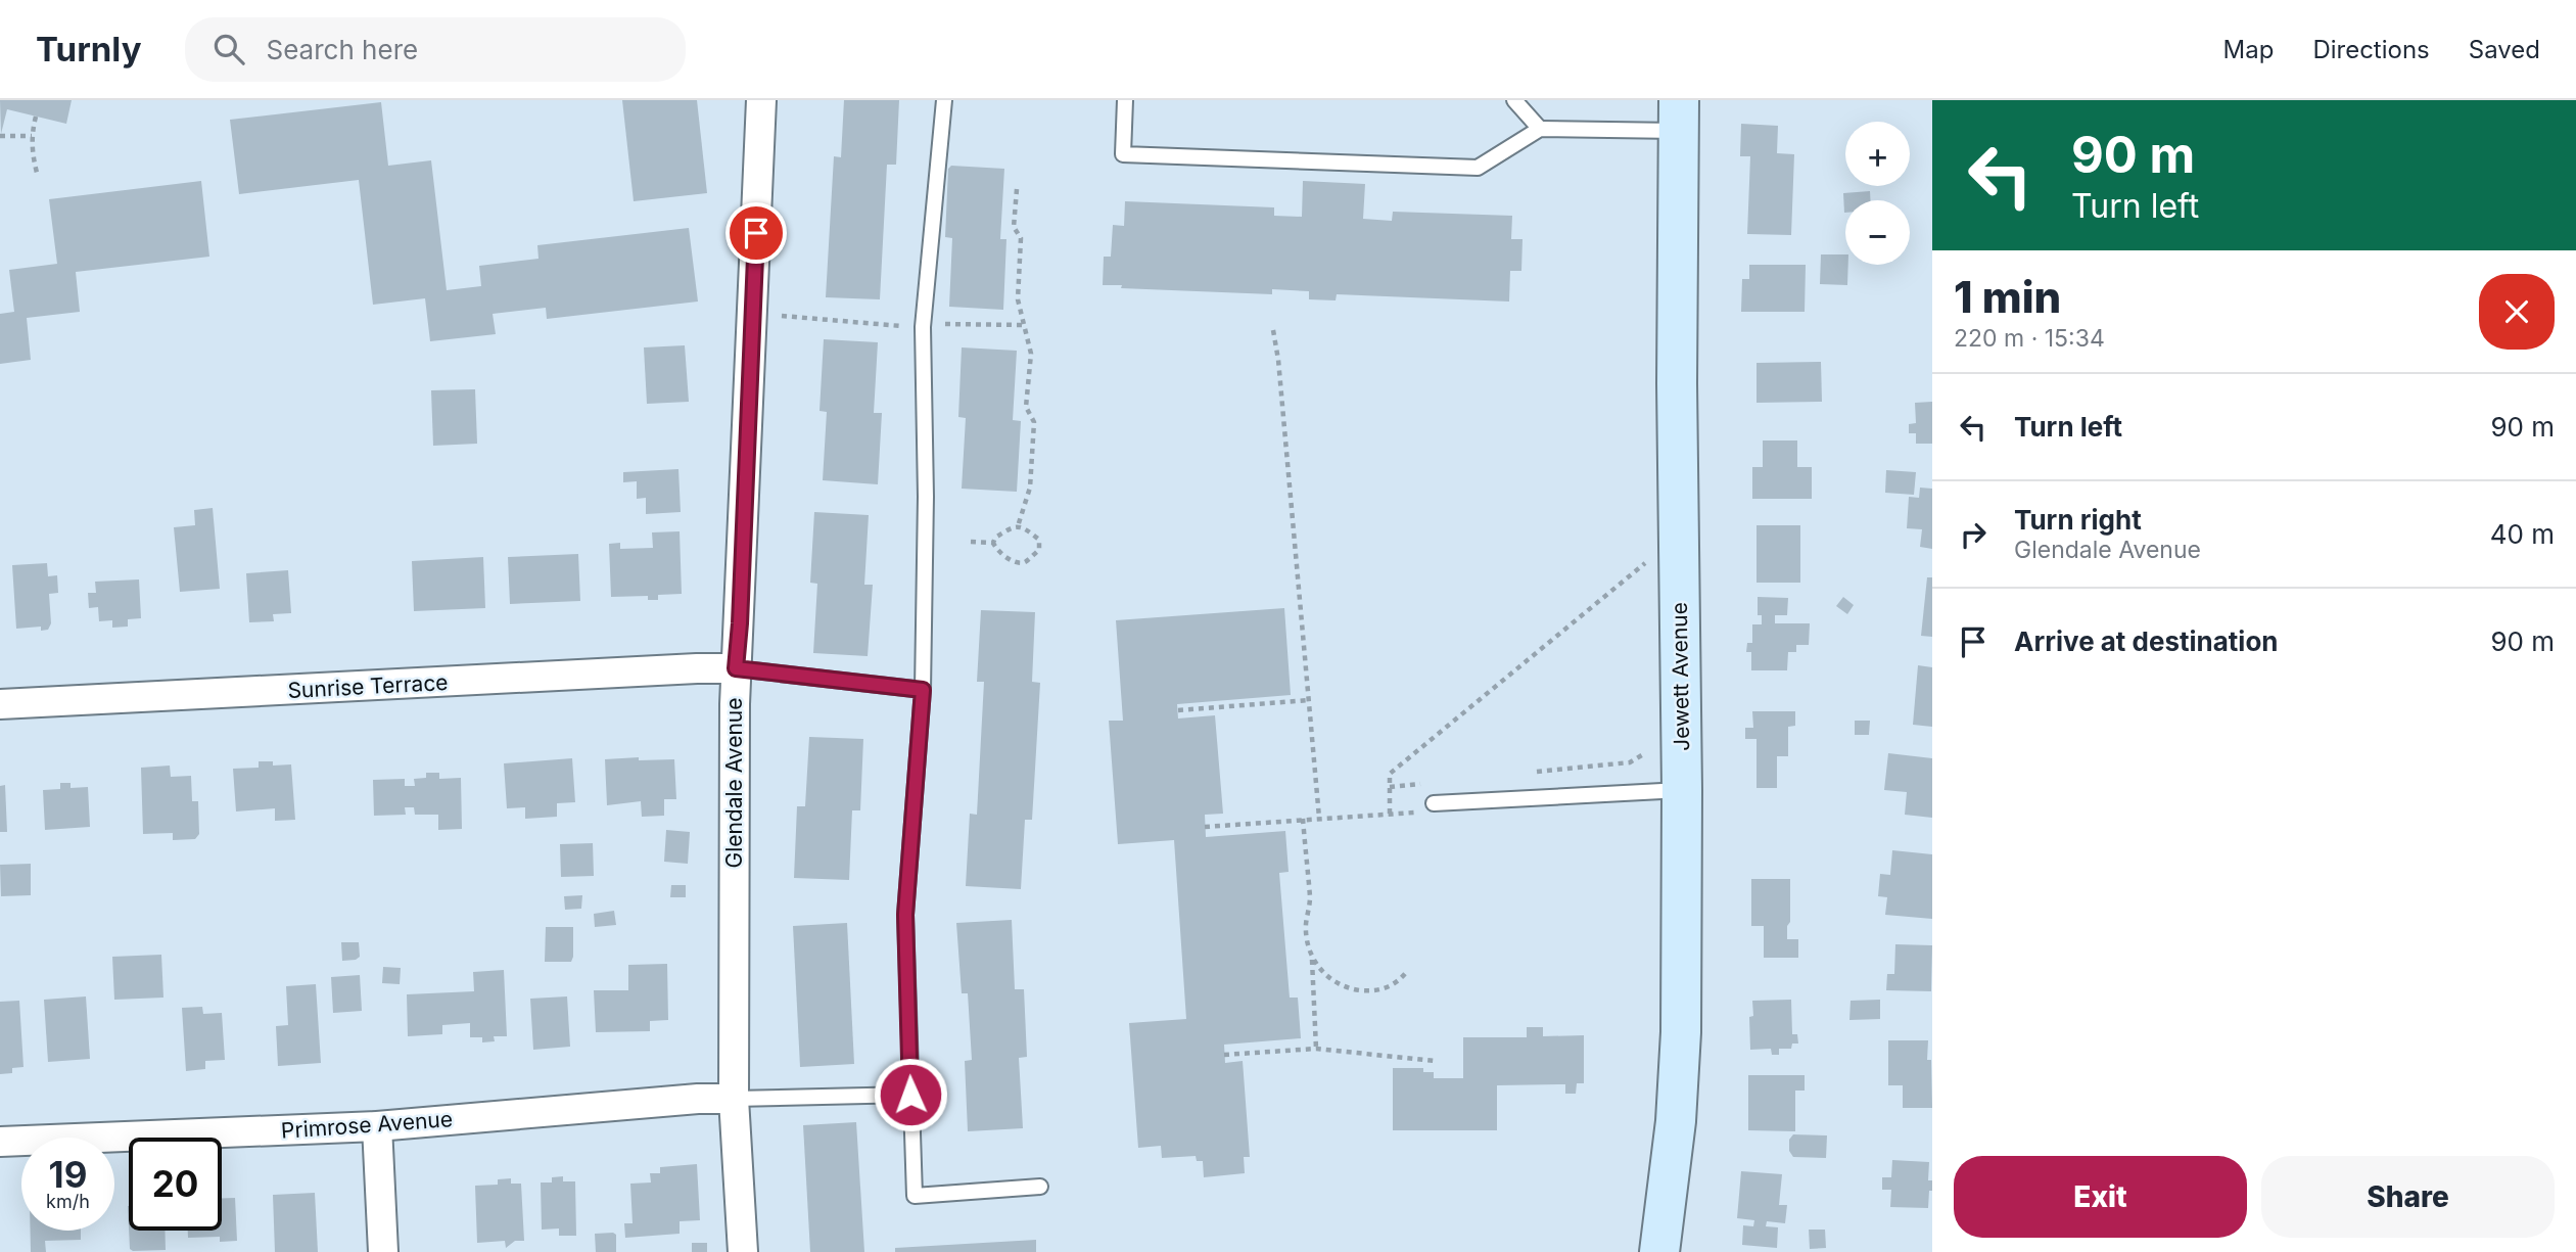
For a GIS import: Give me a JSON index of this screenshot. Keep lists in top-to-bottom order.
{
  "streets": {
    "main road": ["Jewett Avenue"],
    "street": ["Sunrise Terrace", "Glendale Avenue", "Primrose Avenue"]
  },
  "crossings": [
    ["Sunrise Terrace", "Glendale Avenue"],
    ["Glendale Avenue", "Primrose Avenue"]
  ],
  "page": {
    "header": "Turnly",
    "search": "Search here",
    "nav": ["Map", "Directions", "Saved"],
    "turn": ["90 m", "Turn left"],
    "map_buttons": ["+", "−"],
    "heading": ["1 min", "220 m · 15:34"],
    "list": [
      {
        "name": "Turn left",
        "value": "90 m"
      },
      {
        "name": "Turn right",
        "note": "Glendale Avenue",
        "value": "40 m"
      },
      {
        "name": "Arrive at destination",
        "value": "90 m"
      }
    ],
    "speed": "19 km/h",
    "limit": "20",
    "buttons": ["Exit", "Share"]
  }
}
